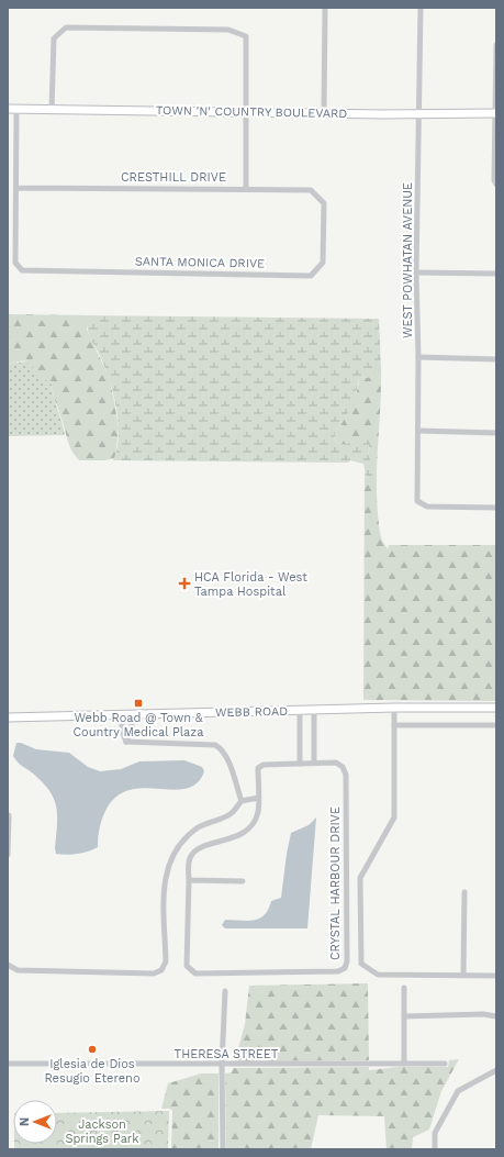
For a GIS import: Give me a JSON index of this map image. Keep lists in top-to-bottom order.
{
  "streets": {
    "street": [
      "TOWN 'N' COUNTRY BOULEVARD",
      "CRESTHILL DRIVE",
      "WEST POWHATAN AVENUE",
      "SANTA MONICA DRIVE",
      "WEBB ROAD",
      "CRYSTAL HARBOUR DRIVE",
      "THERESA STREET"
    ]
  },
  "crossings": [
    ["TOWN 'N' COUNTRY BOULEVARD", "WEST POWHATAN AVENUE"],
    ["CRESTHILL DRIVE", "SANTA MONICA DRIVE"]
  ],
  "parks": ["Jackson Springs Park"],
  "places": {
    "health": ["HCA Florida - West Tampa Hospital"],
    "transit": ["Webb Road @ Town & Country Medical Plaza"],
    "other": ["Iglesia de Dios Resugio Etereno"]
  },
  "north": "left"
}
